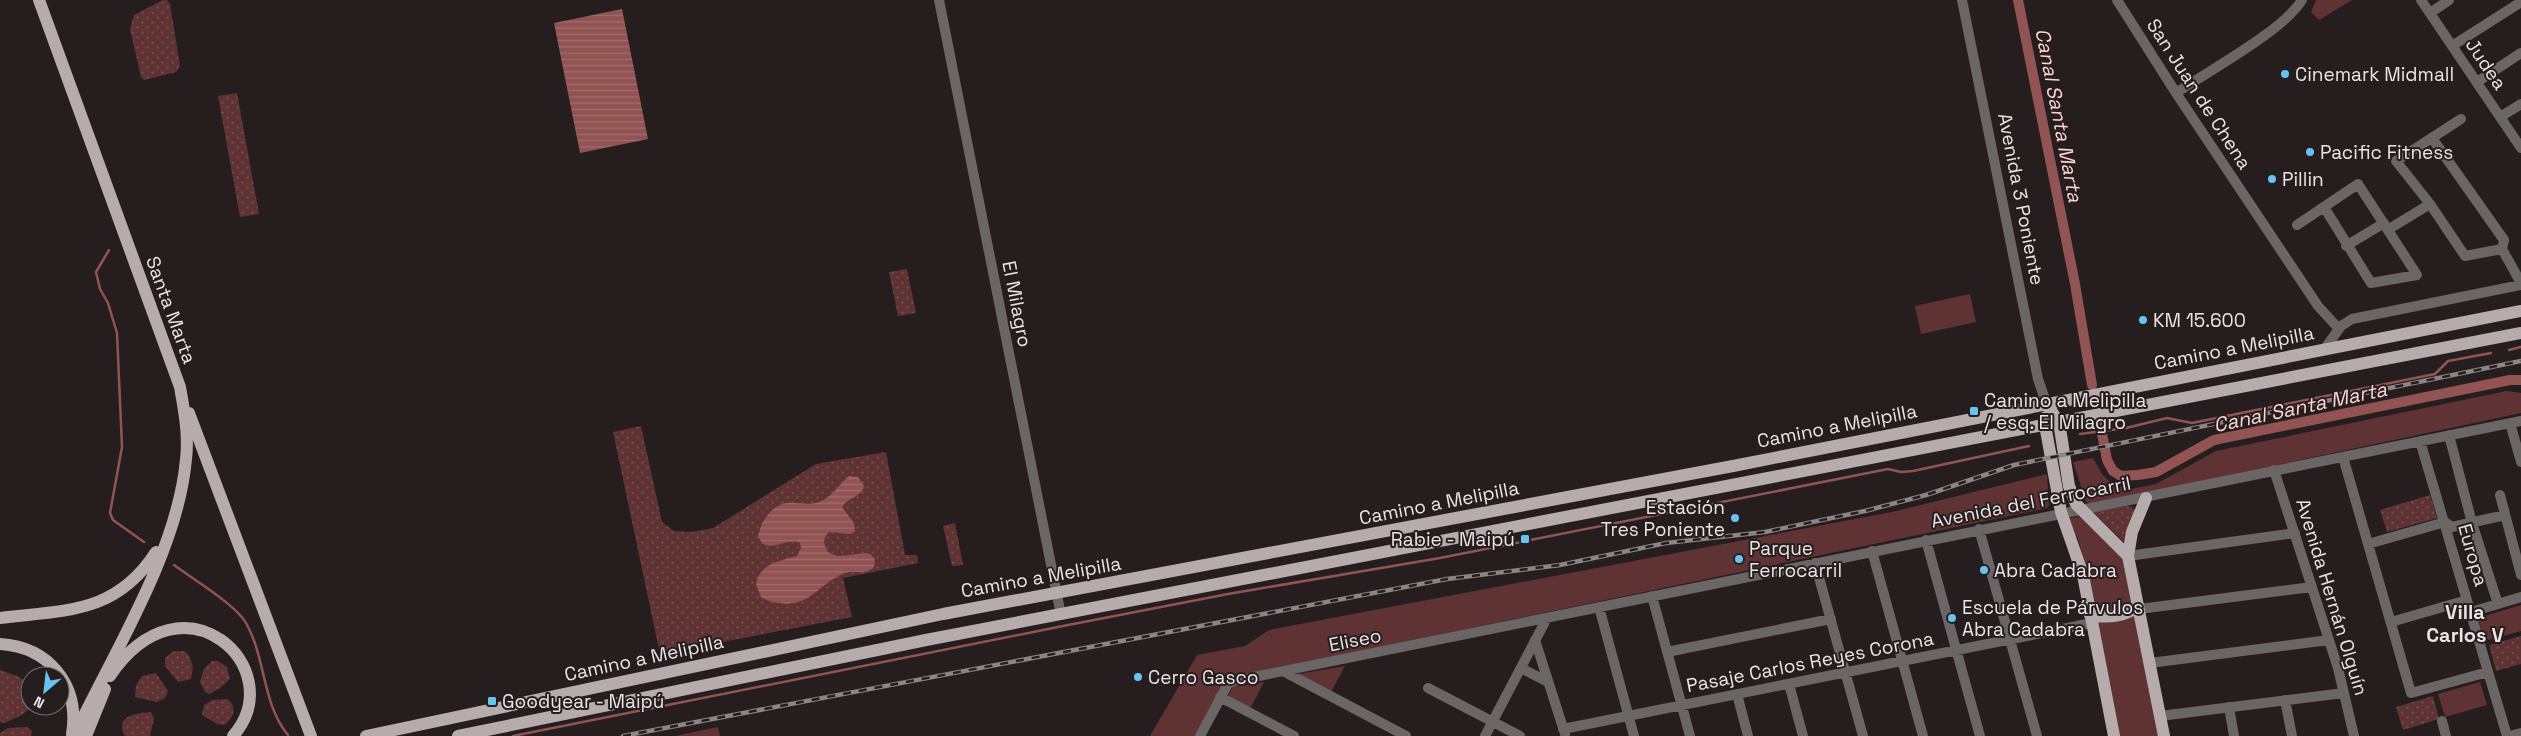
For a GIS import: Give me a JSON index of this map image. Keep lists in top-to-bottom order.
{
  "streets": {
    "main road": ["Avenida 3 Poniente", "Santa Marta", "Camino a Melipilla"],
    "street": [
      "Judea",
      "San Juan de Chena",
      "El Milagro",
      "Avenida del Ferrocarril",
      "Europa",
      "Avenida Hernán Olguín",
      "Eliseo",
      "Pasaje Carlos Reyes Corona"
    ]
  },
  "crossings": [
    ["Avenida 3 Poniente", "Camino a Melipilla"],
    ["Avenida 3 Poniente", "Avenida del Ferrocarril"],
    ["Avenida 3 Poniente", "Pasaje Carlos Reyes Corona"],
    ["El Milagro", "Camino a Melipilla"],
    ["Avenida del Ferrocarril", "Europa"],
    ["Avenida del Ferrocarril", "Avenida Hernán Olguín"],
    ["Avenida del Ferrocarril", "Eliseo"]
  ],
  "districts": ["Villa Carlos V"],
  "water": ["Canal Santa Marta"],
  "places": {
    "other": [
      "Cinemark Midmall",
      "Pacific Fitness",
      "Pillin",
      "KM 15.600",
      "Estación Tres Poniente",
      "Parque Ferrocarril",
      "Abra Cadabra",
      "Escuela de Párvulos Abra Cadabra",
      "Cerro Gasco"
    ],
    "transit": ["Camino a Melipilla / esq. El Milagro", "Rabie - Maipú", "Goodyear - Maipú"]
  },
  "north": "bottom left"
}
